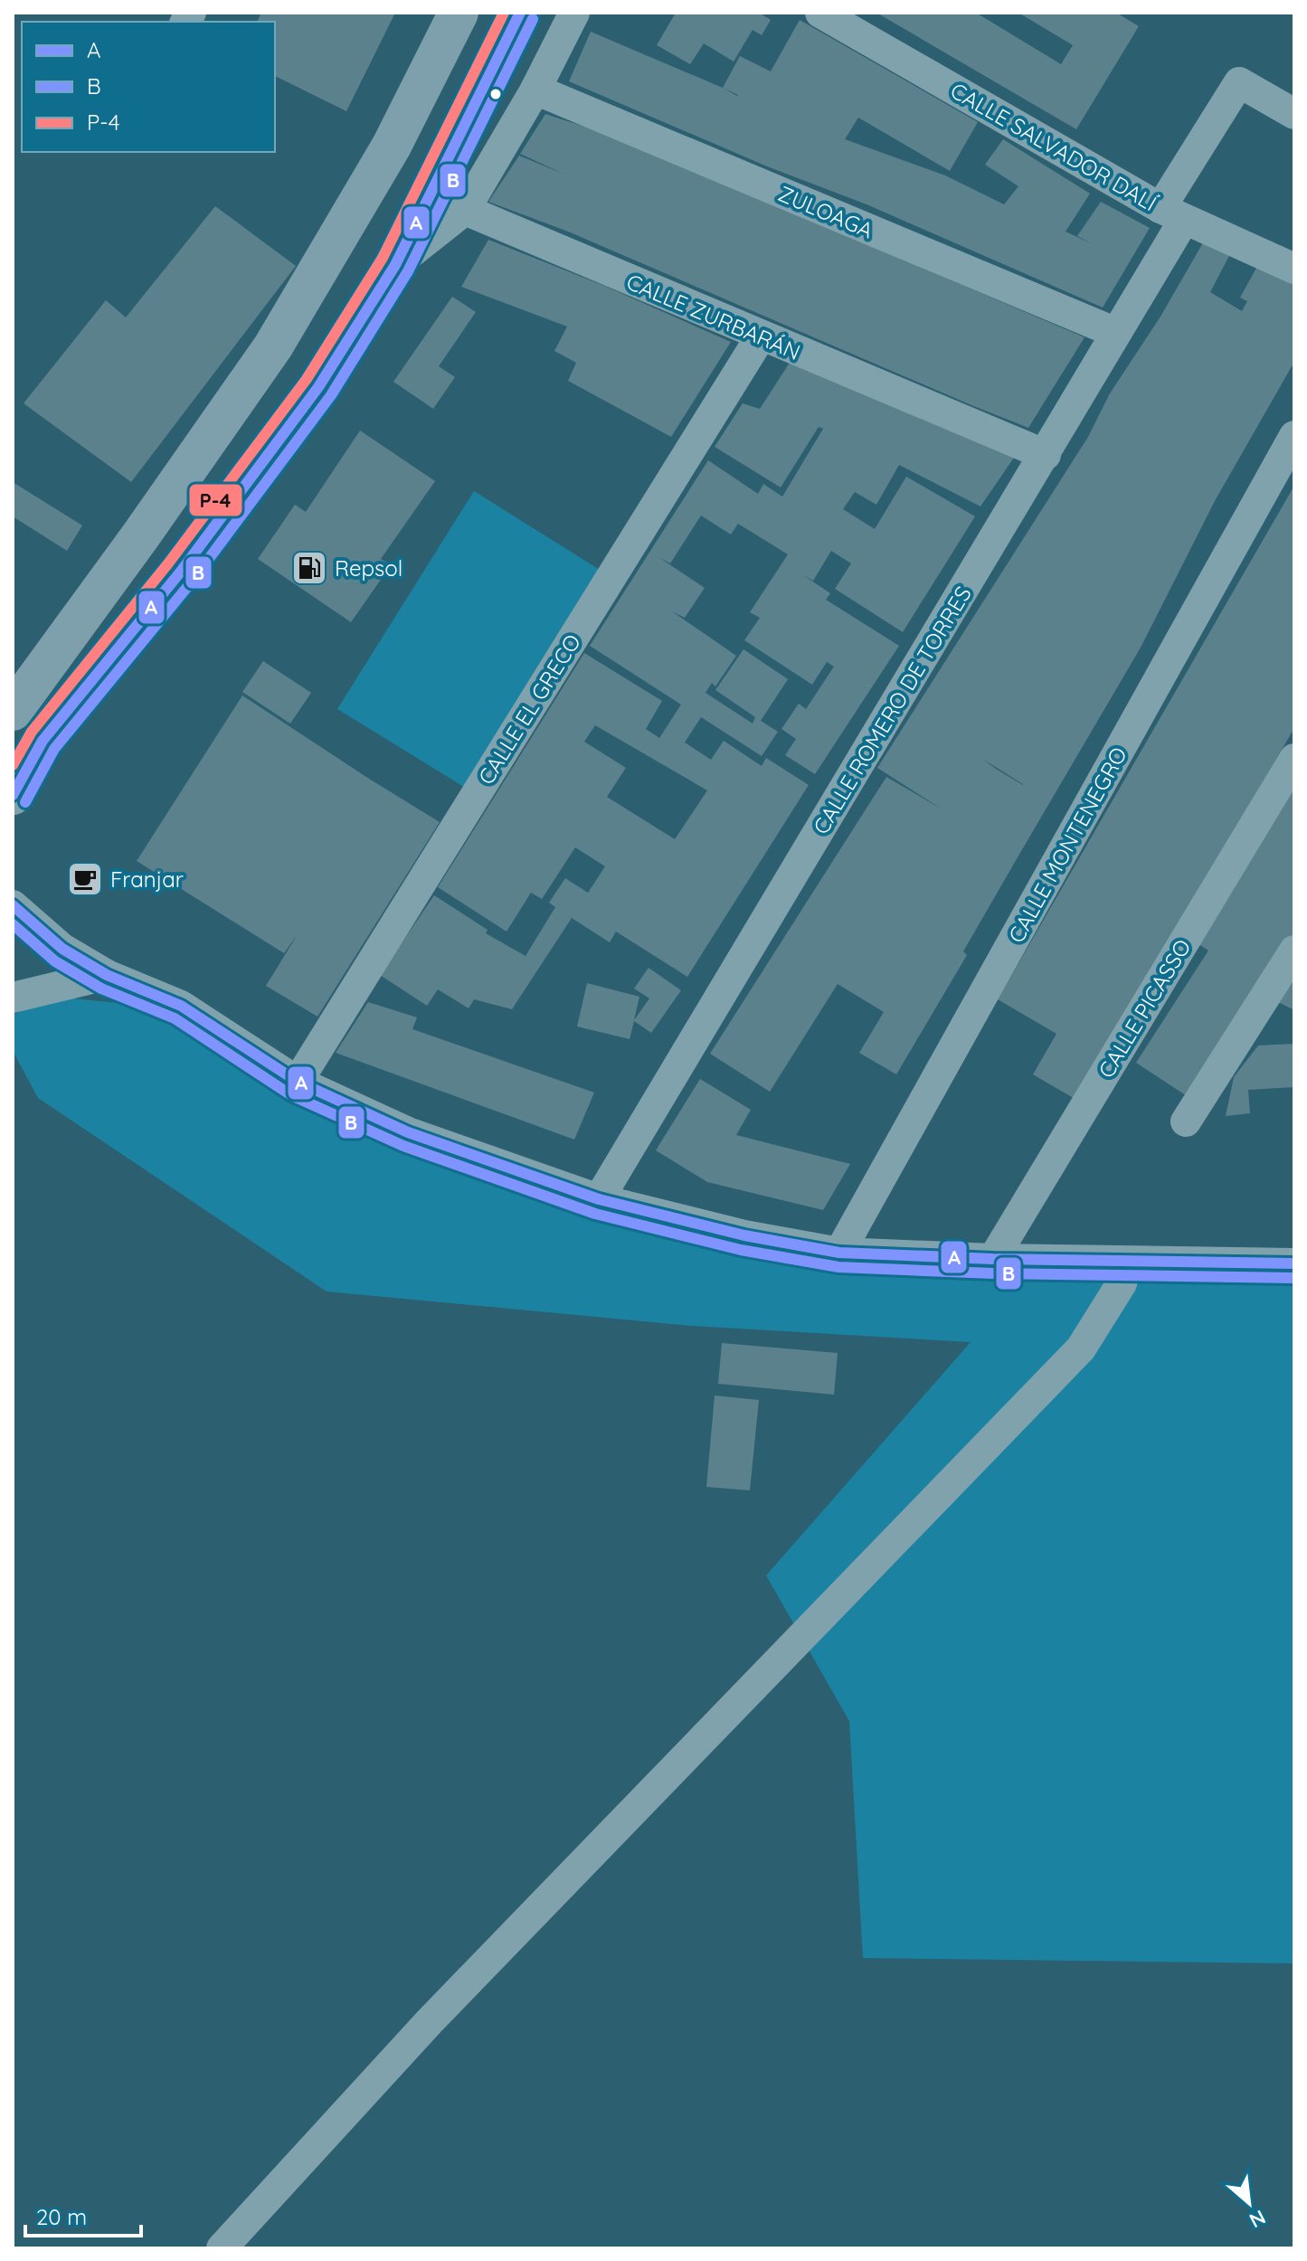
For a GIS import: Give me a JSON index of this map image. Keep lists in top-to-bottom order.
{
  "streets": {
    "street": [
      "CALLE SALVADOR DALÍ",
      "ZULOAGA",
      "CALLE ZURBARÁN",
      "CALLE EL GRECO",
      "CALLE ROMERO DE TORRES",
      "CALLE MONTENEGRO",
      "CALLE PICASSO"
    ]
  },
  "crossings": [
    ["CALLE SALVADOR DALÍ", "CALLE ROMERO DE TORRES"],
    ["ZULOAGA", "CALLE ROMERO DE TORRES"],
    ["CALLE ZURBARÁN", "CALLE EL GRECO"],
    ["CALLE ZURBARÁN", "CALLE ROMERO DE TORRES"]
  ],
  "places": {
    "fuel station": ["Repsol"],
    "cafe": ["Franjar"]
  },
  "lines": ["transit line A", "transit line P-4", "transit line B"],
  "legend": ["A", "B", "P-4"],
  "scale_bar": "20 m",
  "north": "bottom right"
}
